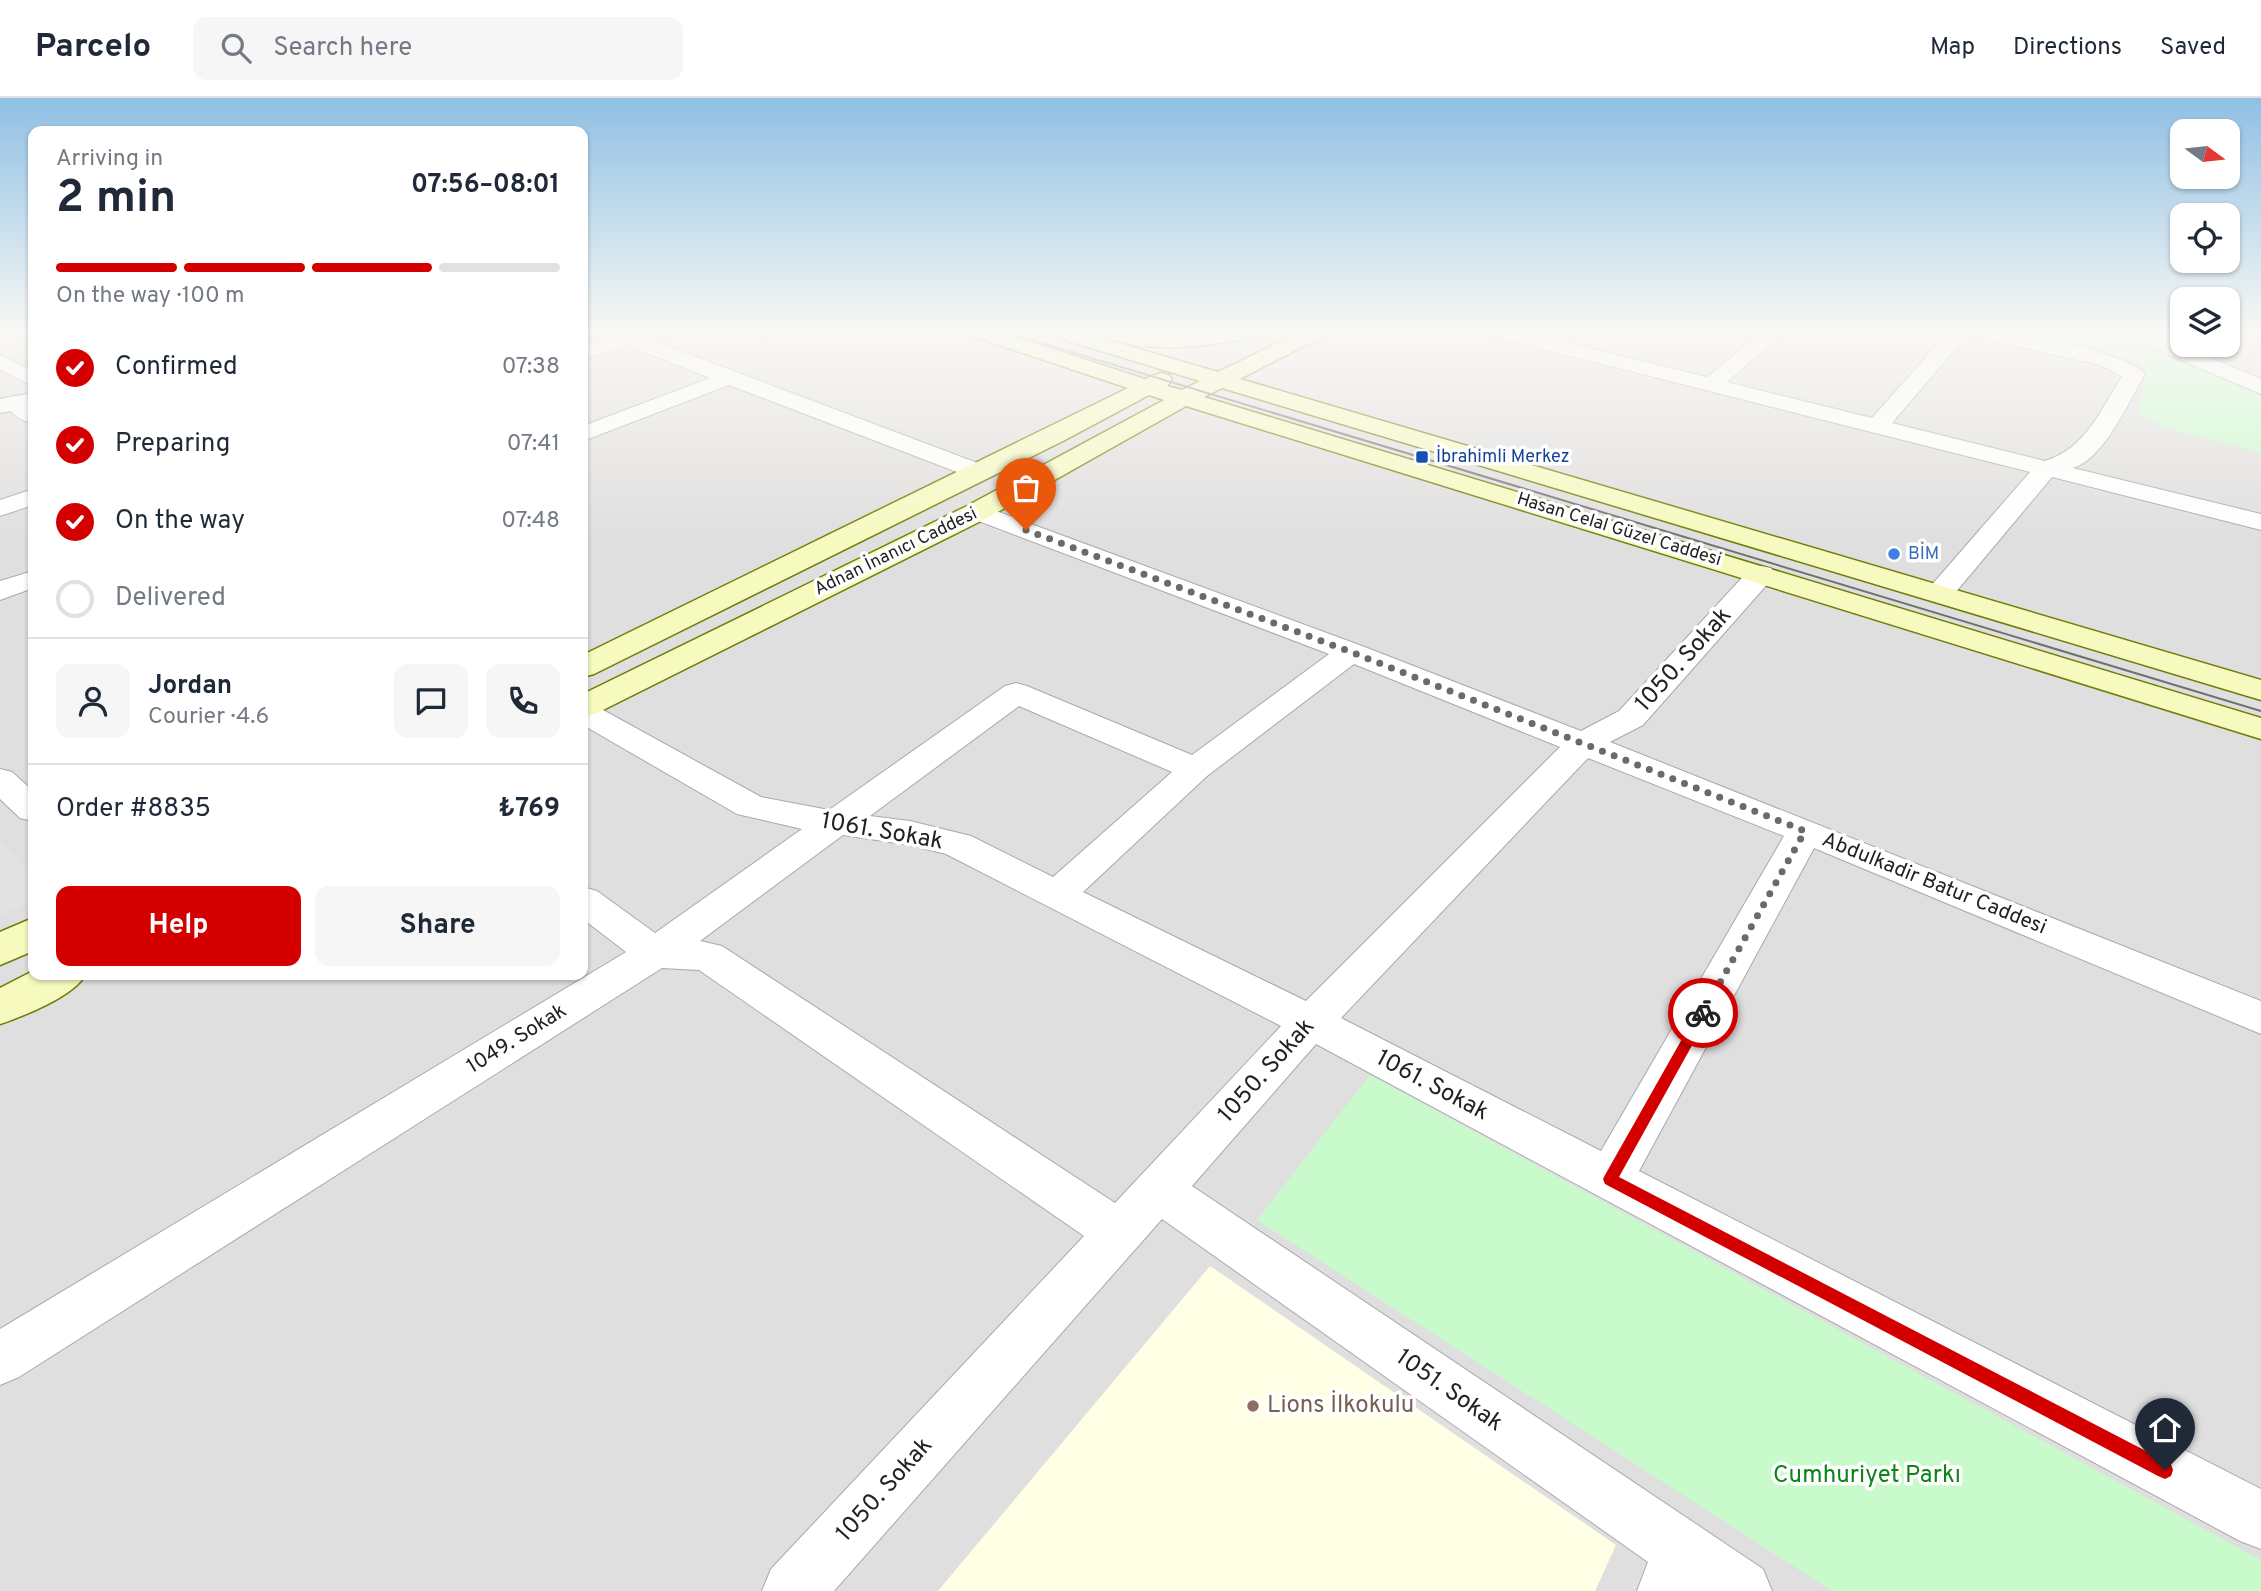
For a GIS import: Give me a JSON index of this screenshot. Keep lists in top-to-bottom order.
{
  "streets": {
    "main road": ["Hasan Celal Güzel Caddesi", "Adnan İnanıcı Caddesi"],
    "street": [
      "1050. Sokak",
      "1061. Sokak",
      "Abdulkadir Batur Caddesi",
      "1049. Sokak",
      "1051. Sokak"
    ]
  },
  "crossings": [
    ["Hasan Celal Güzel Caddesi", "1050. Sokak"],
    ["Adnan İnanıcı Caddesi", "Abdulkadir Batur Caddesi"],
    ["1050. Sokak", "1061. Sokak"],
    ["1050. Sokak", "Abdulkadir Batur Caddesi"],
    ["1050. Sokak", "1051. Sokak"],
    ["1061. Sokak", "1049. Sokak"]
  ],
  "parks": ["Cumhuriyet Parkı"],
  "places": {
    "transit": ["İbrahimli Merkez"],
    "other": ["BİM", "Lions İlkokulu"]
  },
  "north": "right",
  "page": {
    "header": "Parcelo",
    "search": "Search here",
    "nav": ["Map", "Directions", "Saved"],
    "heading": ["2 min", "Arriving in", "07:56–08:01"],
    "panel": [
      "Jordan",
      "Courier · 4.6",
      "Order #8835",
      "₺769"
    ],
    "bar": "On the way · 100 m",
    "list": [
      ["Confirmed", "07:38"],
      ["Preparing", "07:41"],
      ["On the way", "07:48"],
      "Delivered"
    ],
    "buttons": ["Help", "Share"]
  }
}
